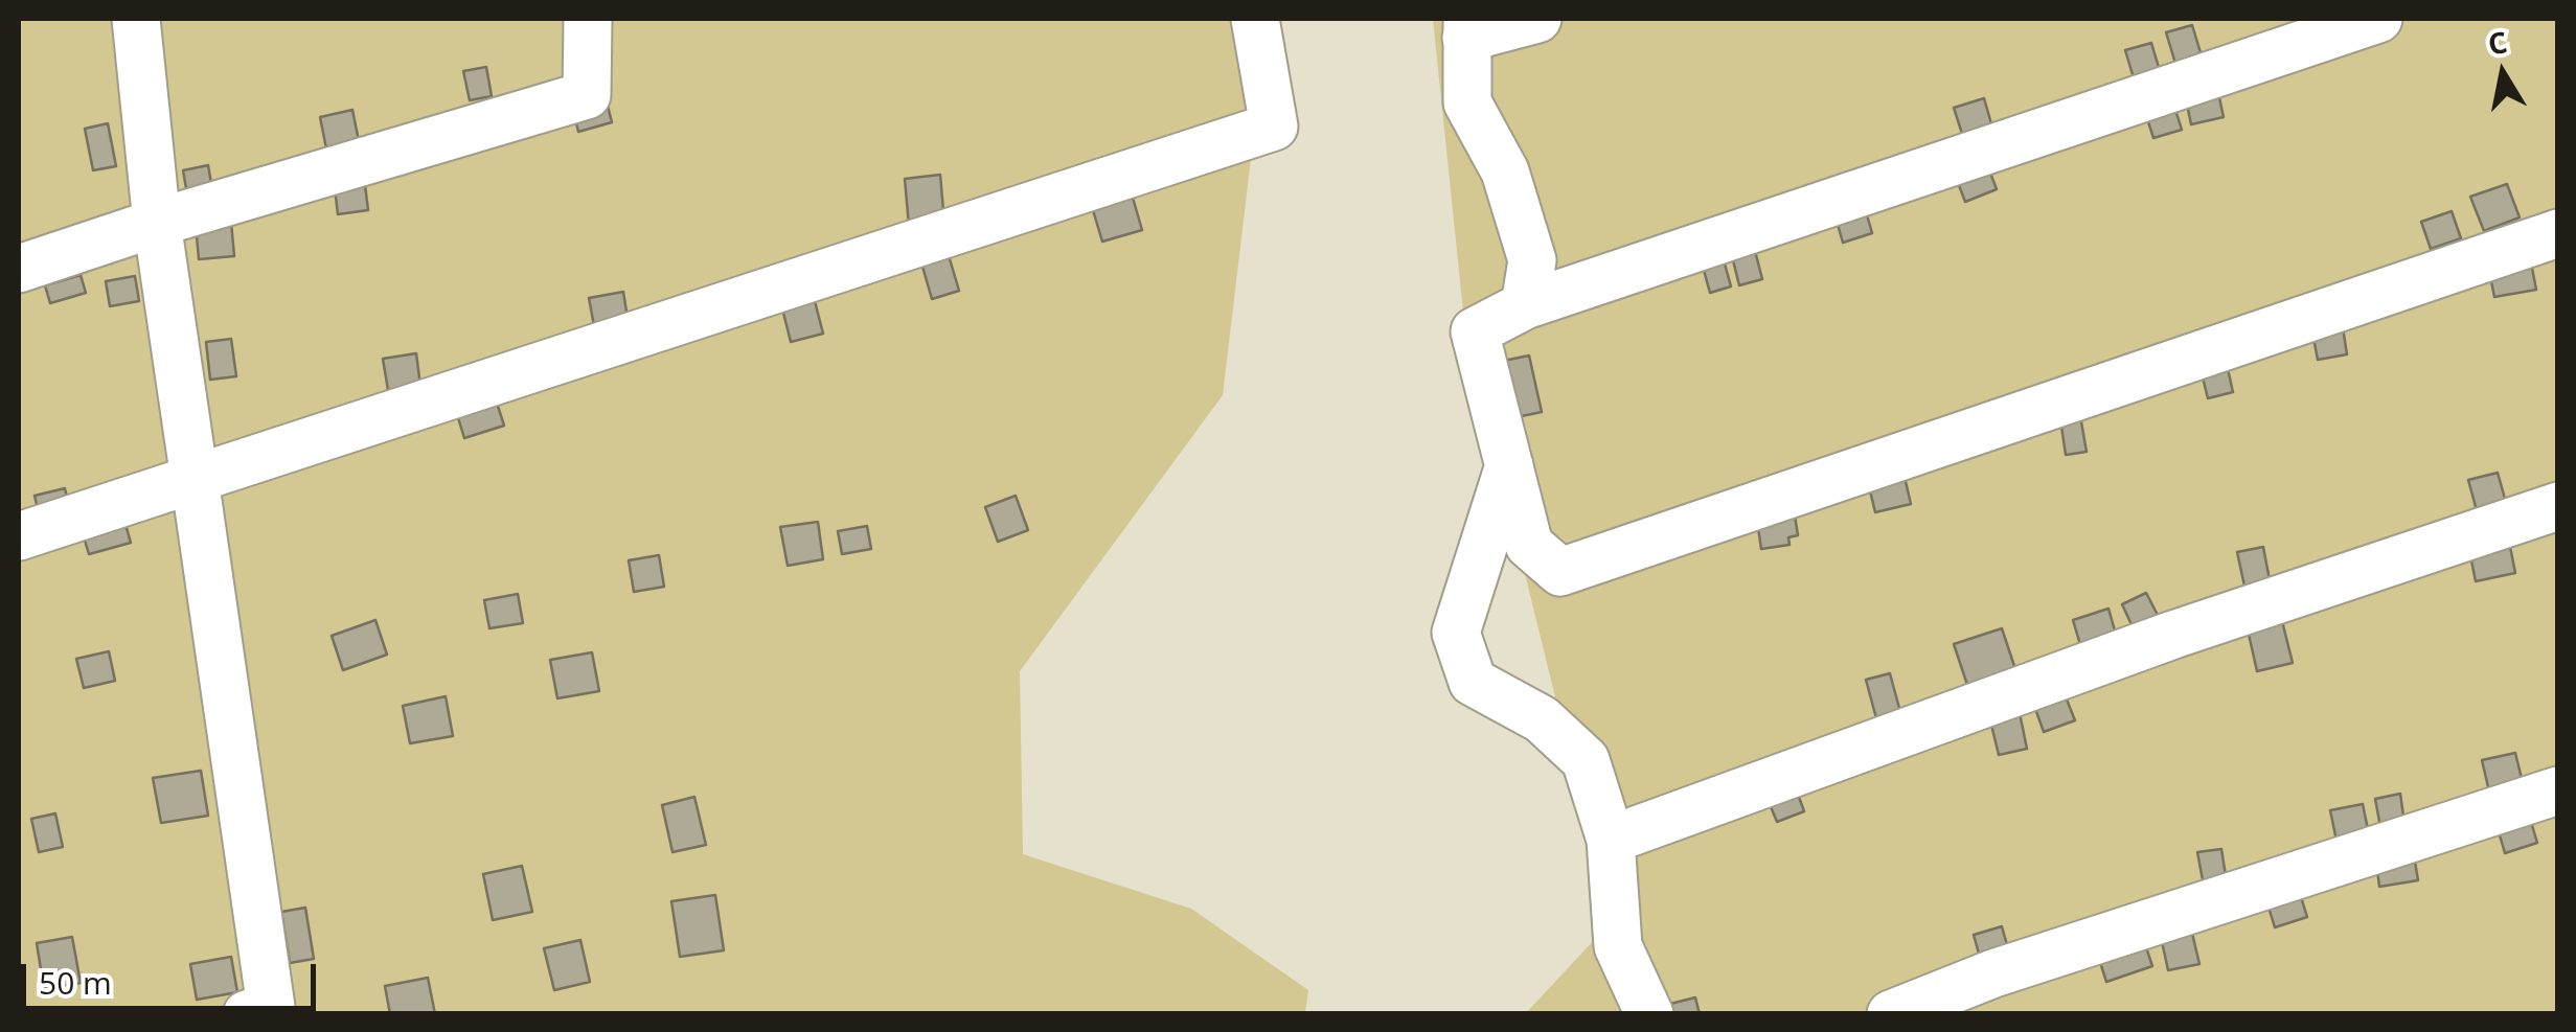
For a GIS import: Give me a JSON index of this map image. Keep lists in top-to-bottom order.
{
  "scale_bar": "50 m",
  "north": "top"
}
